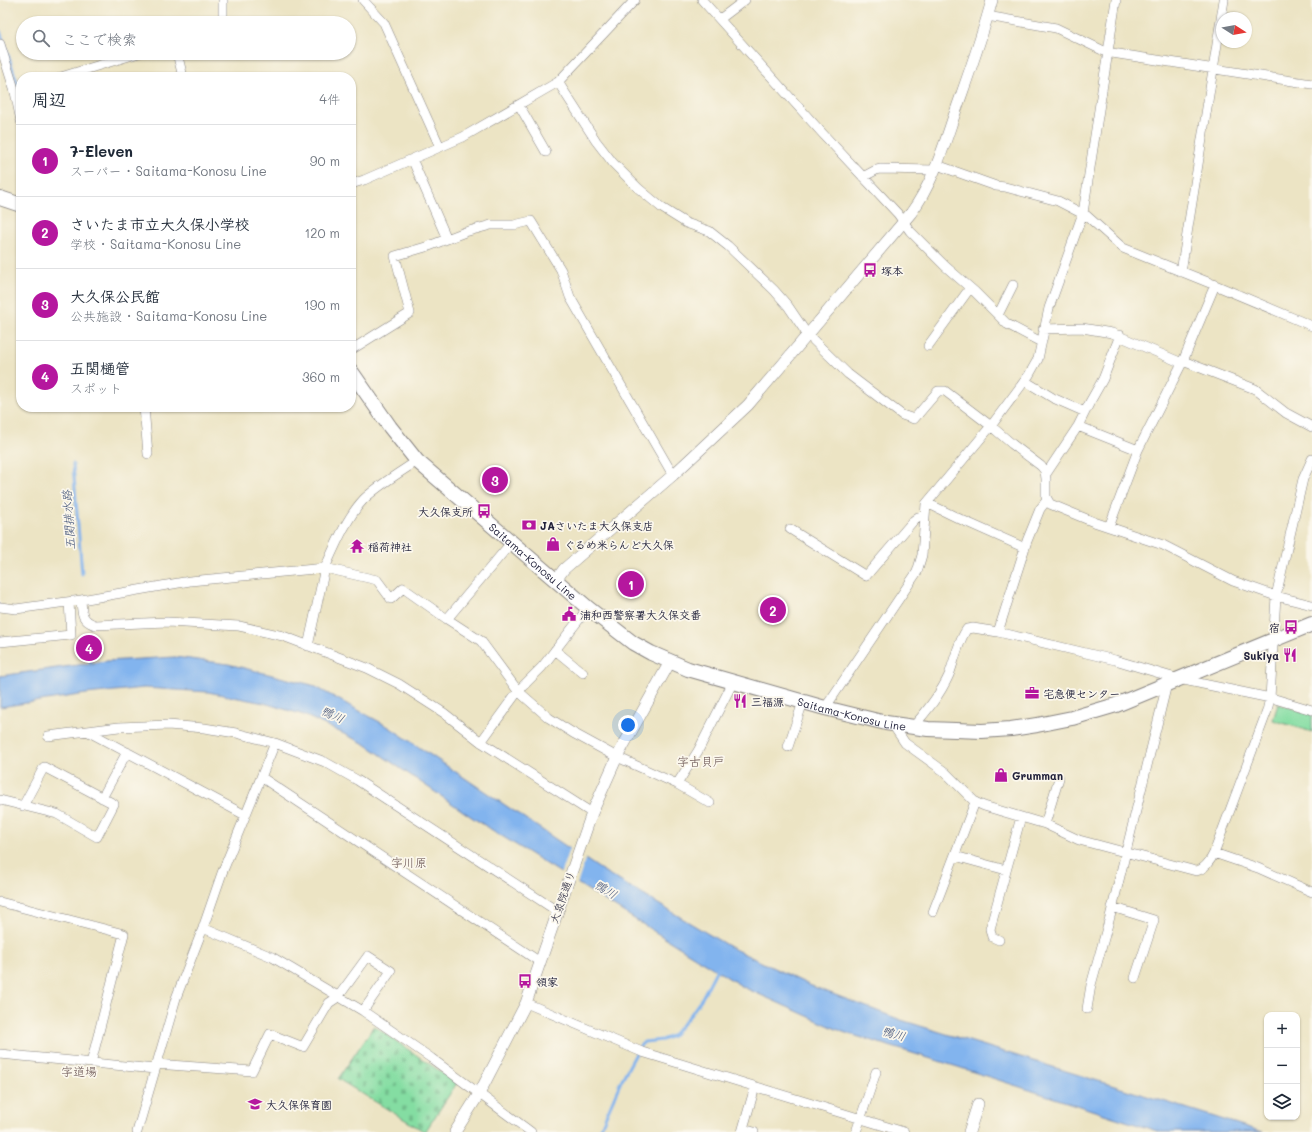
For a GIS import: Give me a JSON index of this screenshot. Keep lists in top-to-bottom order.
{
  "streets": {
    "main road": ["Saitama-Konosu Line"],
    "street": ["大泉院通り"]
  },
  "crossings": [
    ["Saitama-Konosu Line", "大泉院通り"]
  ],
  "districts": ["字古貝戸", "字川原", "字道場"],
  "water": ["五関排水路", "鴨川"],
  "places": {
    "bus stop": [
      "塚本",
      "大久保支所",
      "宿",
      "領家"
    ],
    "bank": ["JAさいたま大久保支店"],
    "shop": ["ぐるめ米らんど大久保", "Grumman"],
    "temple": ["稲荷神社"],
    "public building": ["浦和西警察署大久保交番"],
    "restaurant": ["Sukiya", "三福源"],
    "office": ["宅急便センター"],
    "school or university": ["大久保保育園"]
  },
  "north": "right",
  "page": {
    "search": "ここで検索",
    "heading": ["周辺", "4件"],
    "list": [
      {
        "mark": "1",
        "name": "7-Eleven",
        "note": "スーパー · Saitama-Konosu Line",
        "value": "90 m"
      },
      {
        "mark": "2",
        "name": "さいたま市立大久保小学校",
        "note": "学校 · Saitama-Konosu Line",
        "value": "120 m"
      },
      {
        "mark": "3",
        "name": "大久保公民館",
        "note": "公共施設 · Saitama-Konosu Line",
        "value": "190 m"
      },
      {
        "mark": "4",
        "name": "五関樋管",
        "note": "スポット",
        "value": "360 m"
      }
    ],
    "pins": [
      "3",
      "1",
      "2",
      "4"
    ],
    "map_buttons": ["+", "−"]
  }
}
